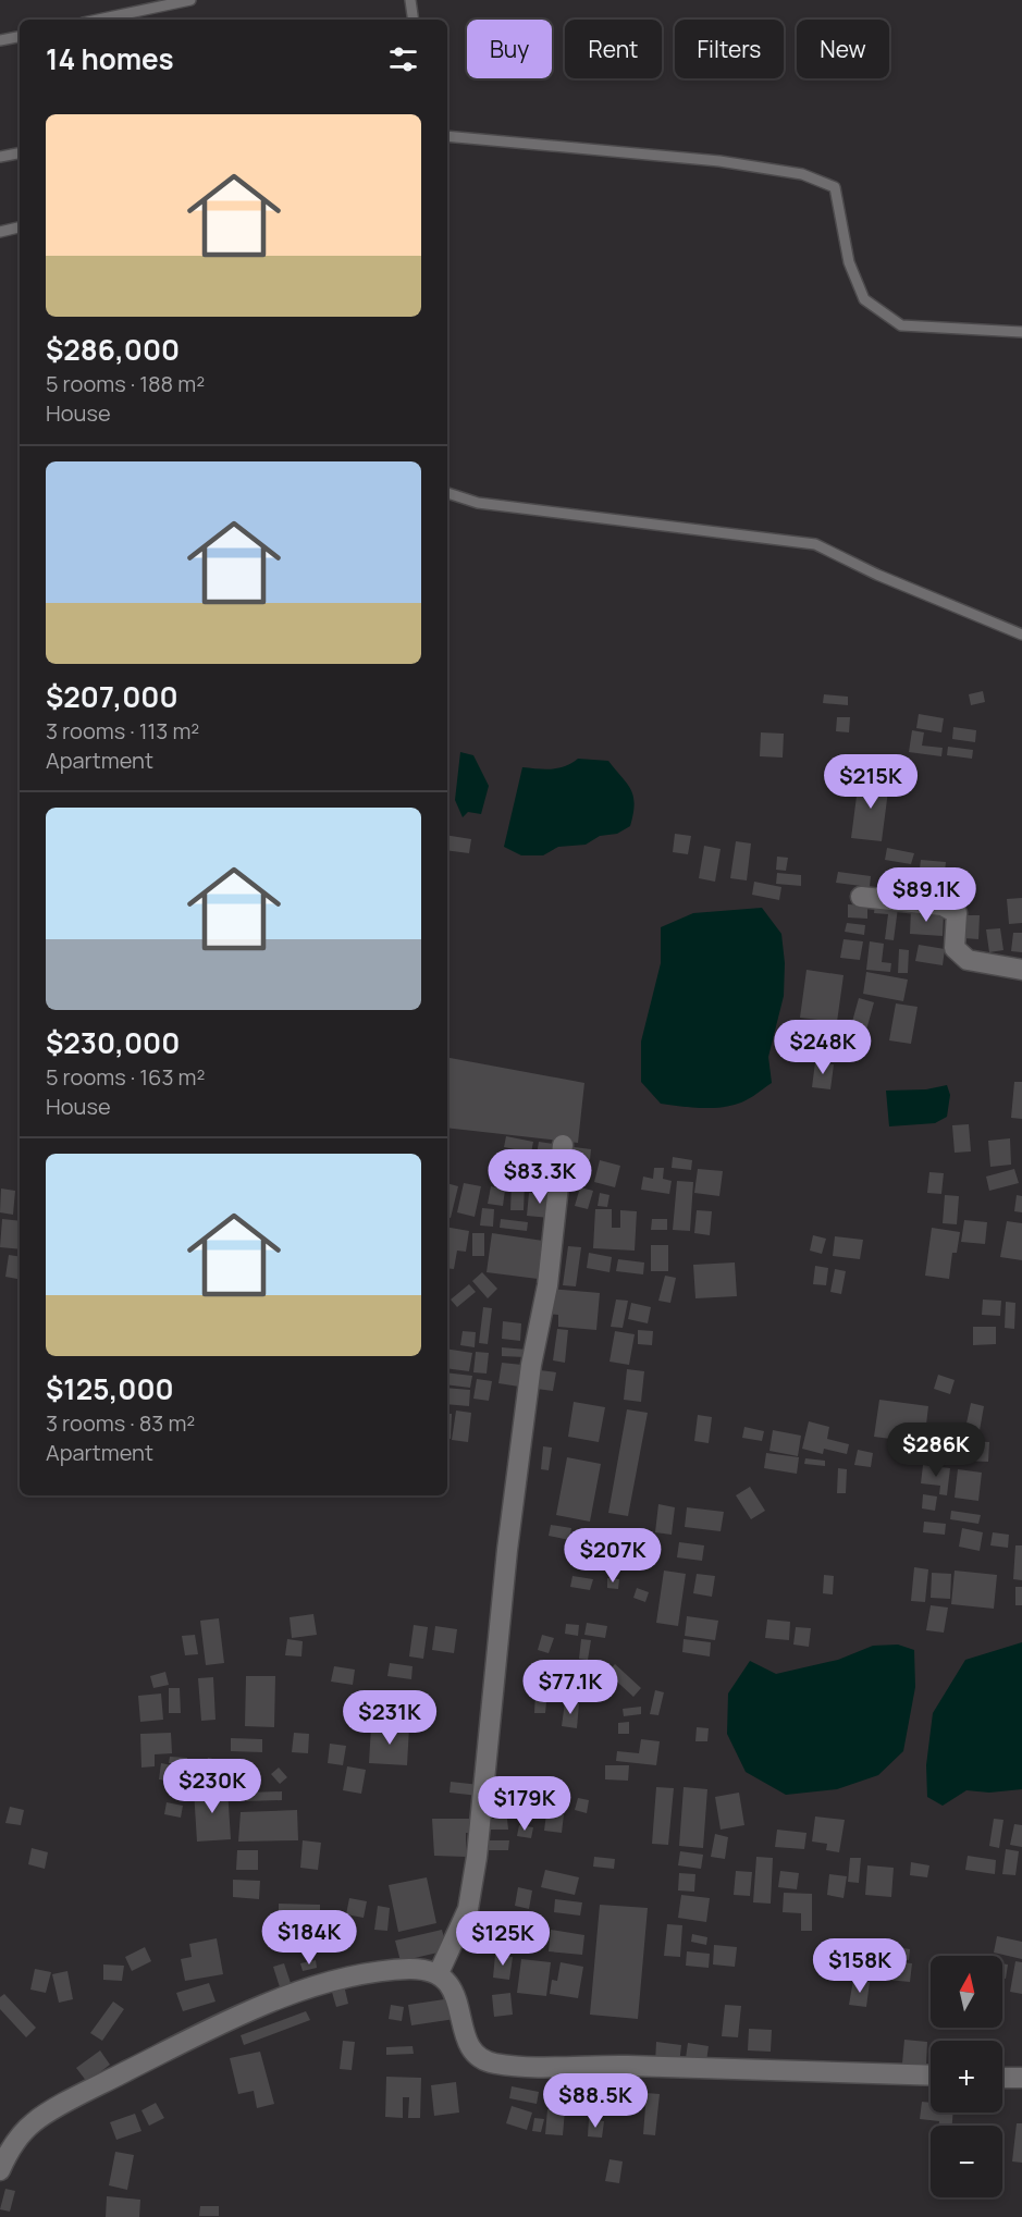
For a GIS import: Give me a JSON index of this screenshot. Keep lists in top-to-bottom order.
{
  "north": "top",
  "page": {
    "chip": [
      "Buy",
      "Rent",
      "Filters",
      "New"
    ],
    "heading": "14 homes",
    "list": [
      {
        "name": "$286,000",
        "note": "5 rooms · 188 m² · House"
      },
      {
        "name": "$207,000",
        "note": "3 rooms · 113 m² · Apartment"
      },
      {
        "name": "$230,000",
        "note": "5 rooms · 163 m² · House"
      },
      {
        "name": "$125,000",
        "note": "3 rooms · 83 m² · Apartment"
      }
    ],
    "price": [
      "$215K",
      "$89.1K",
      "$248K",
      "$83.3K",
      "$286K",
      "$207K",
      "$77.1K",
      "$231K",
      "$230K",
      "$179K",
      "$184K",
      "$125K",
      "$158K",
      "$88.5K"
    ],
    "map_buttons": ["+", "−"]
  }
}
